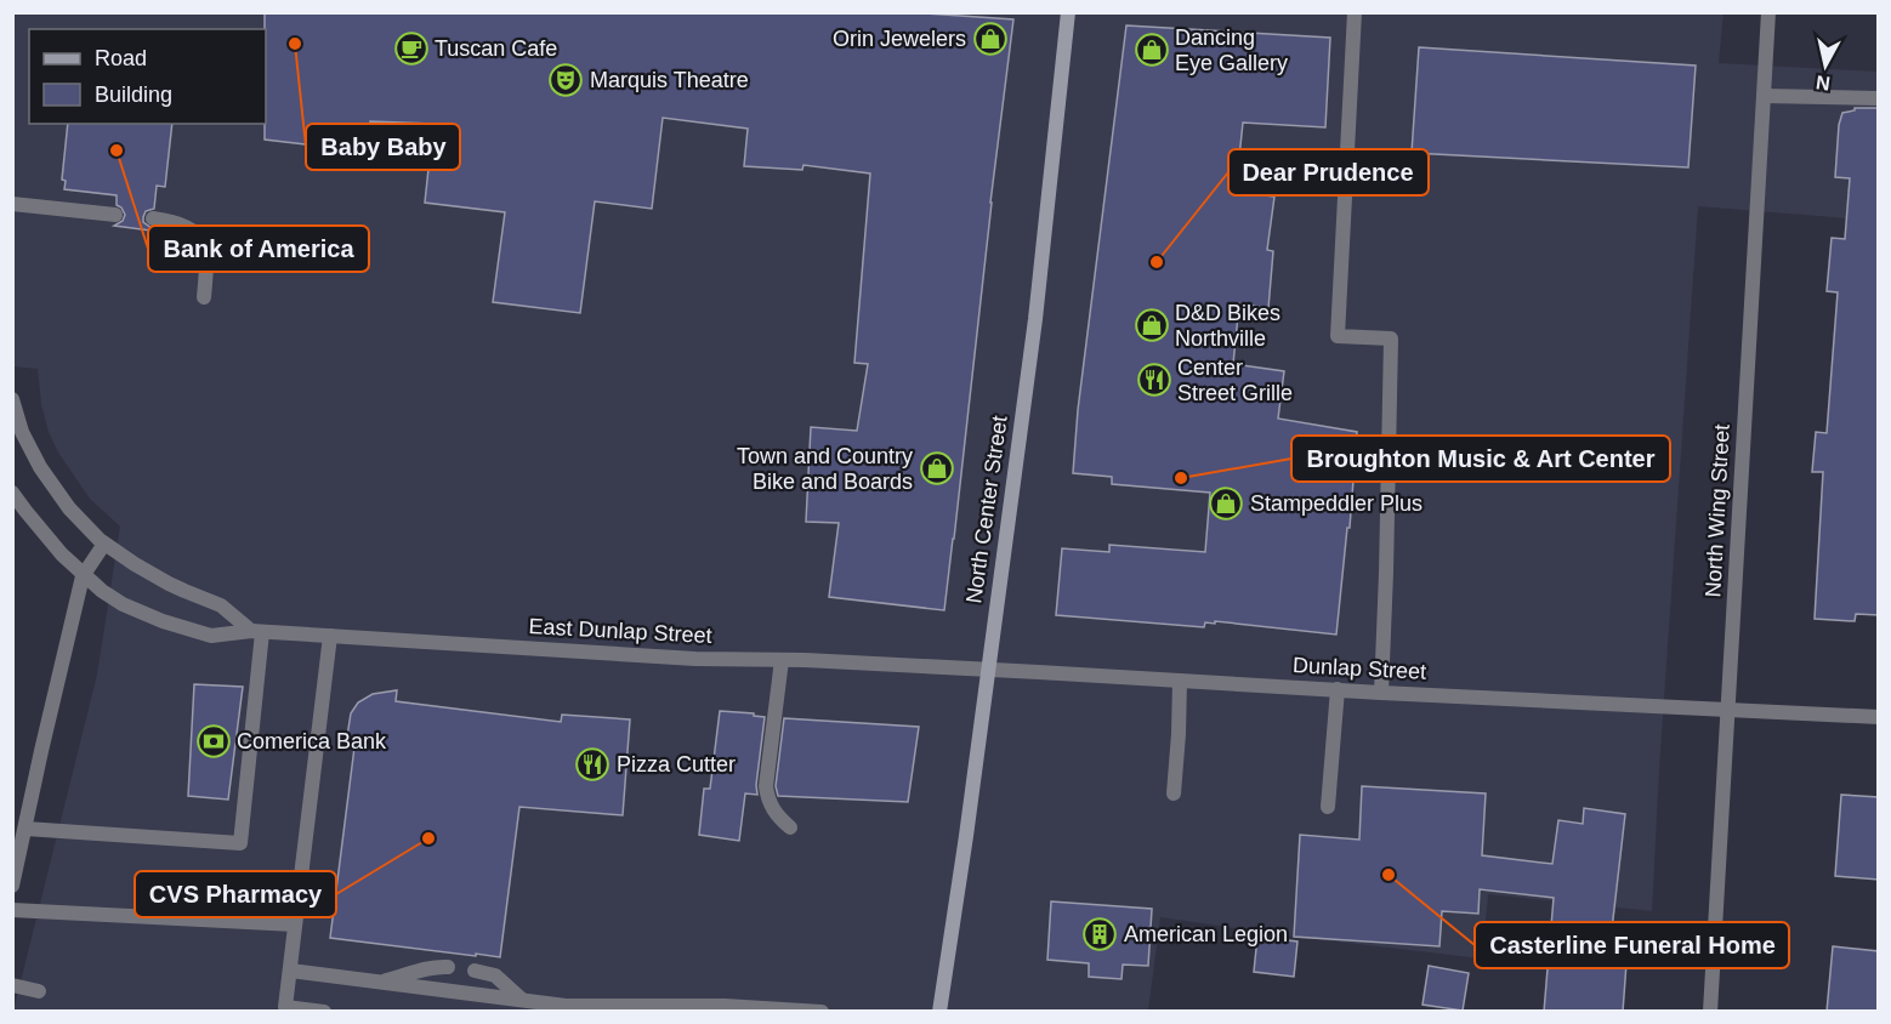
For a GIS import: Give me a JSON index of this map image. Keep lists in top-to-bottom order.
{
  "streets": {
    "main road": ["North Center Street"],
    "street": ["North Wing Street", "East Dunlap Street", "Dunlap Street"]
  },
  "crossings": [
    ["North Center Street", "East Dunlap Street"],
    ["North Center Street", "Dunlap Street"],
    ["North Wing Street", "Dunlap Street"],
    ["East Dunlap Street", "Dunlap Street"]
  ],
  "places": {
    "shop": [
      "Orin Jewelers",
      "Dancing Eye Gallery",
      "D&D Bikes Northville",
      "Town and Country Bike and Boards",
      "Stampeddler Plus"
    ],
    "other": [
      "Baby Baby",
      "Bank of America",
      "Dear Prudence",
      "Broughton Music & Art Center",
      "CVS Pharmacy",
      "Casterline Funeral Home"
    ],
    "cafe": ["Tuscan Cafe"],
    "theatre": ["Marquis Theatre"],
    "restaurant": ["Center Street Grille", "Pizza Cutter"],
    "bank": ["Comerica Bank"],
    "building": ["American Legion"]
  },
  "legend": ["Road", "Building"],
  "north": "bottom"
}
